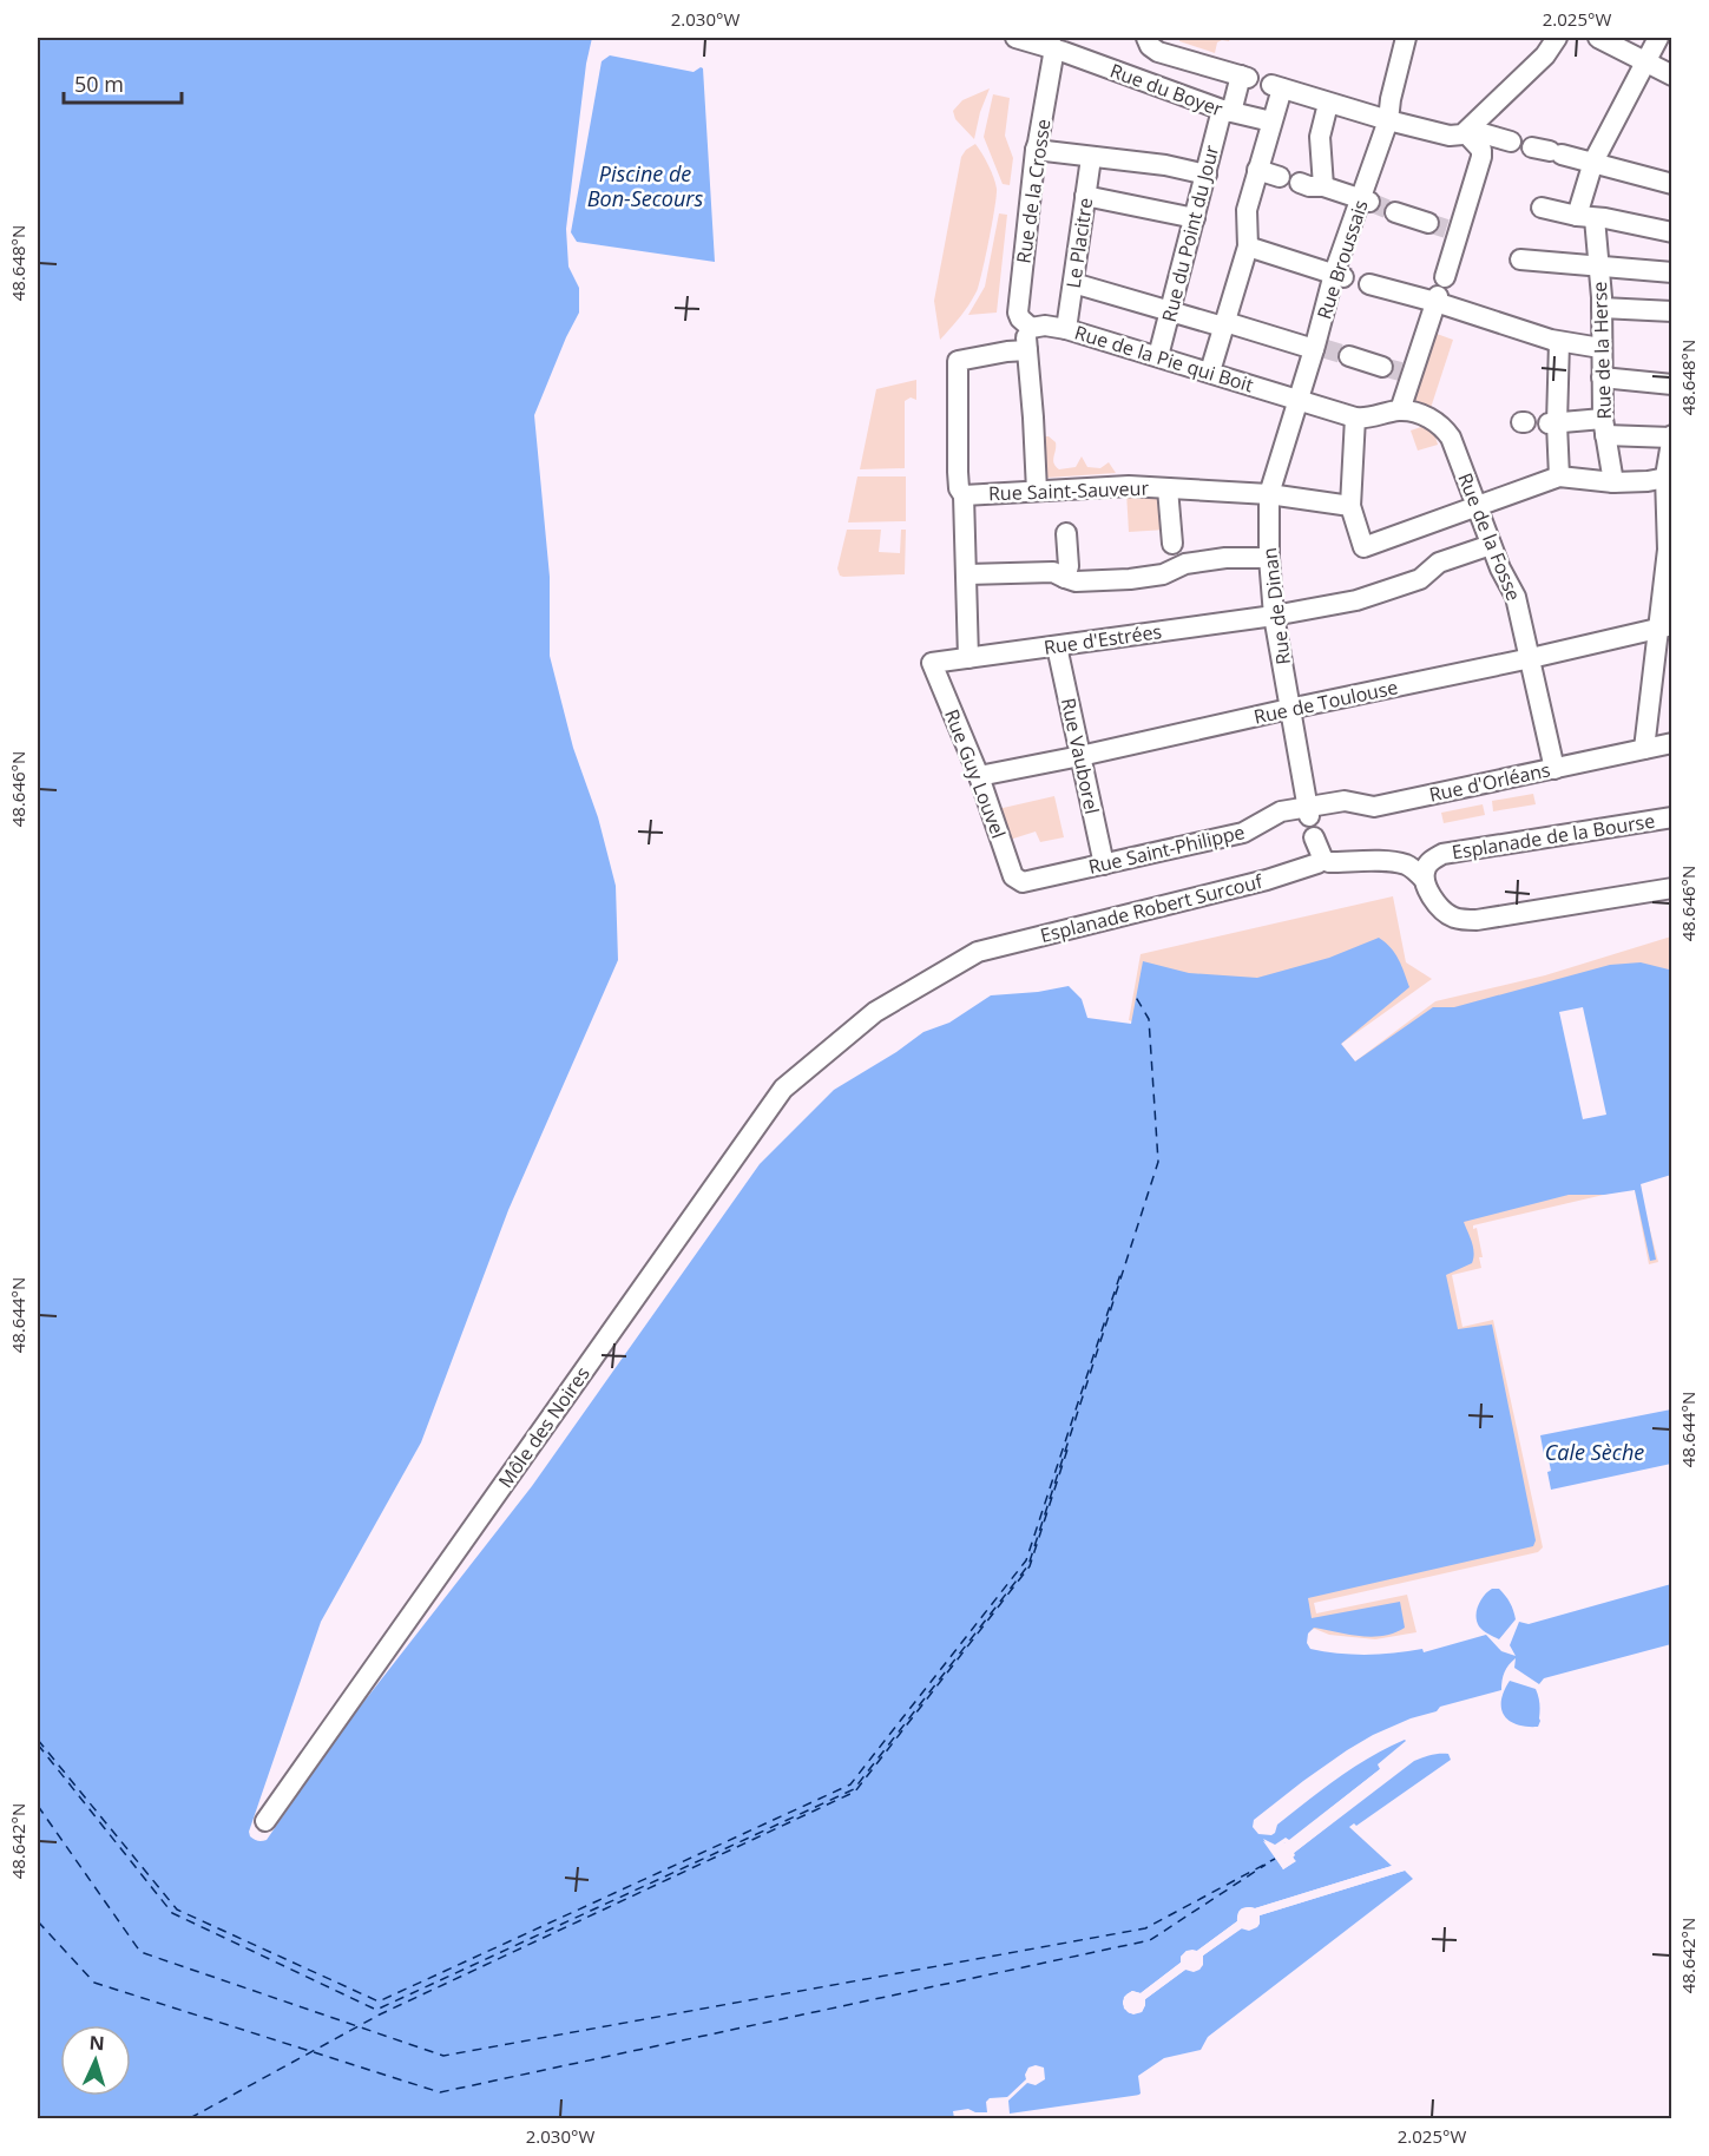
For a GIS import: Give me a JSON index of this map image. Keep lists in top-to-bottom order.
{
  "streets": {
    "street": [
      "Rue du Boyer",
      "Rue de la Crosse",
      "Rue du Point du Jour",
      "Le Placitre",
      "Rue Broussais",
      "Rue de la Herse",
      "Rue de la Pie qui Boit",
      "Rue Saint-Sauveur",
      "Rue de la Fosse",
      "Rue de Dinan",
      "Rue d'Estrées",
      "Rue de Toulouse",
      "Rue Vauborel",
      "Rue Guy Louvel",
      "Rue d'Orléans",
      "Esplanade de la Bourse",
      "Rue Saint-Philippe",
      "Esplanade Robert Surcouf",
      "Môle des Noires"
    ]
  },
  "crossings": [
    ["Rue du Boyer", "Rue de la Crosse"],
    ["Rue du Boyer", "Rue du Point du Jour"],
    ["Rue de la Crosse", "Rue de la Pie qui Boit"],
    ["Rue du Point du Jour", "Rue de la Pie qui Boit"],
    ["Le Placitre", "Rue de la Pie qui Boit"],
    ["Rue Broussais", "Rue de la Pie qui Boit"],
    ["Rue Broussais", "Rue de Dinan"],
    ["Rue de la Pie qui Boit", "Rue de Dinan"],
    ["Rue Saint-Sauveur", "Rue de Dinan"],
    ["Rue de la Fosse", "Rue d'Estrées"],
    ["Rue de la Fosse", "Rue de Toulouse"],
    ["Rue de la Fosse", "Rue d'Orléans"],
    ["Rue de Dinan", "Rue d'Estrées"],
    ["Rue de Dinan", "Rue de Toulouse"],
    ["Rue de Dinan", "Rue d'Orléans"],
    ["Rue de Dinan", "Rue Saint-Philippe"],
    ["Rue d'Estrées", "Rue Vauborel"],
    ["Rue d'Estrées", "Rue Guy Louvel"],
    ["Rue de Toulouse", "Rue Vauborel"],
    ["Rue de Toulouse", "Rue Guy Louvel"],
    ["Rue Vauborel", "Rue Saint-Philippe"],
    ["Rue Guy Louvel", "Rue Saint-Philippe"],
    ["Rue d'Orléans", "Rue Saint-Philippe"],
    ["Esplanade Robert Surcouf", "Môle des Noires"]
  ],
  "water": ["Piscine de Bon-Secours", "Cale Sèche"],
  "scale_bar": "50 m",
  "north": "top",
  "coordinates": [
    "2.030°W",
    "2.025°W",
    "48.648°N",
    "48.646°N",
    "48.644°N",
    "48.642°N"
  ]
}
